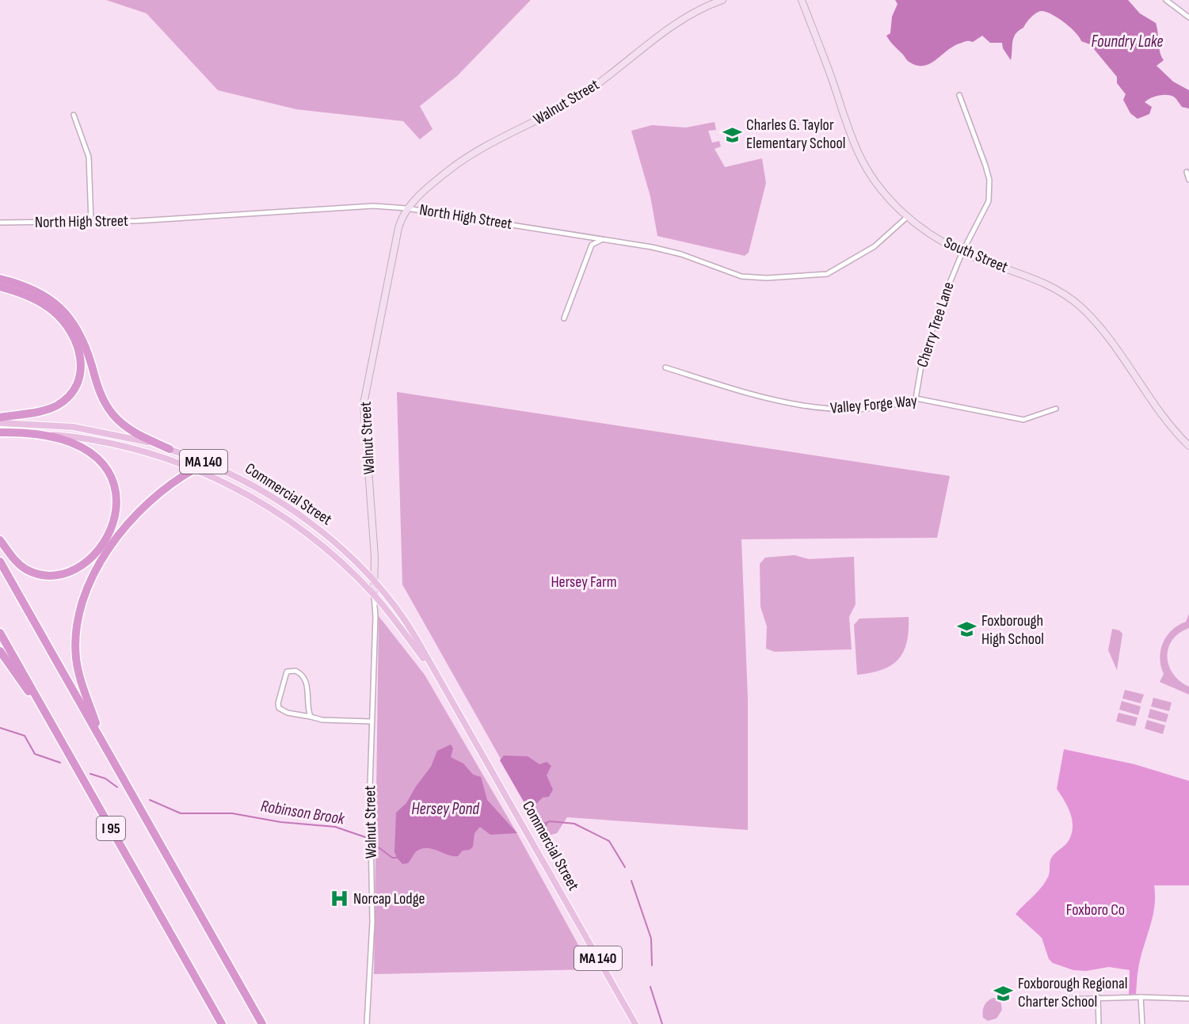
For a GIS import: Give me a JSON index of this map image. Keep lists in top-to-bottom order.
{
  "streets": {
    "highway": ["MA 140", "Commercial Street", "I 95"],
    "street": [
      "Walnut Street",
      "North High Street",
      "South Street",
      "Cherry Tree Lane",
      "Valley Forge Way"
    ]
  },
  "crossings": [
    ["Walnut Street", "North High Street"],
    ["Walnut Street", "Commercial Street"],
    ["North High Street", "South Street"],
    ["South Street", "Cherry Tree Lane"],
    ["Cherry Tree Lane", "Valley Forge Way"]
  ],
  "water": ["Foundry Lake", "Hersey Pond", "Robinson Brook"],
  "parks": ["Hersey Farm", "Foxboro Co"],
  "places": {
    "school or university": ["Charles G. Taylor Elementary School", "Foxborough High School", "Foxborough Regional Charter School"],
    "hospital": ["Norcap Lodge"]
  }
}
